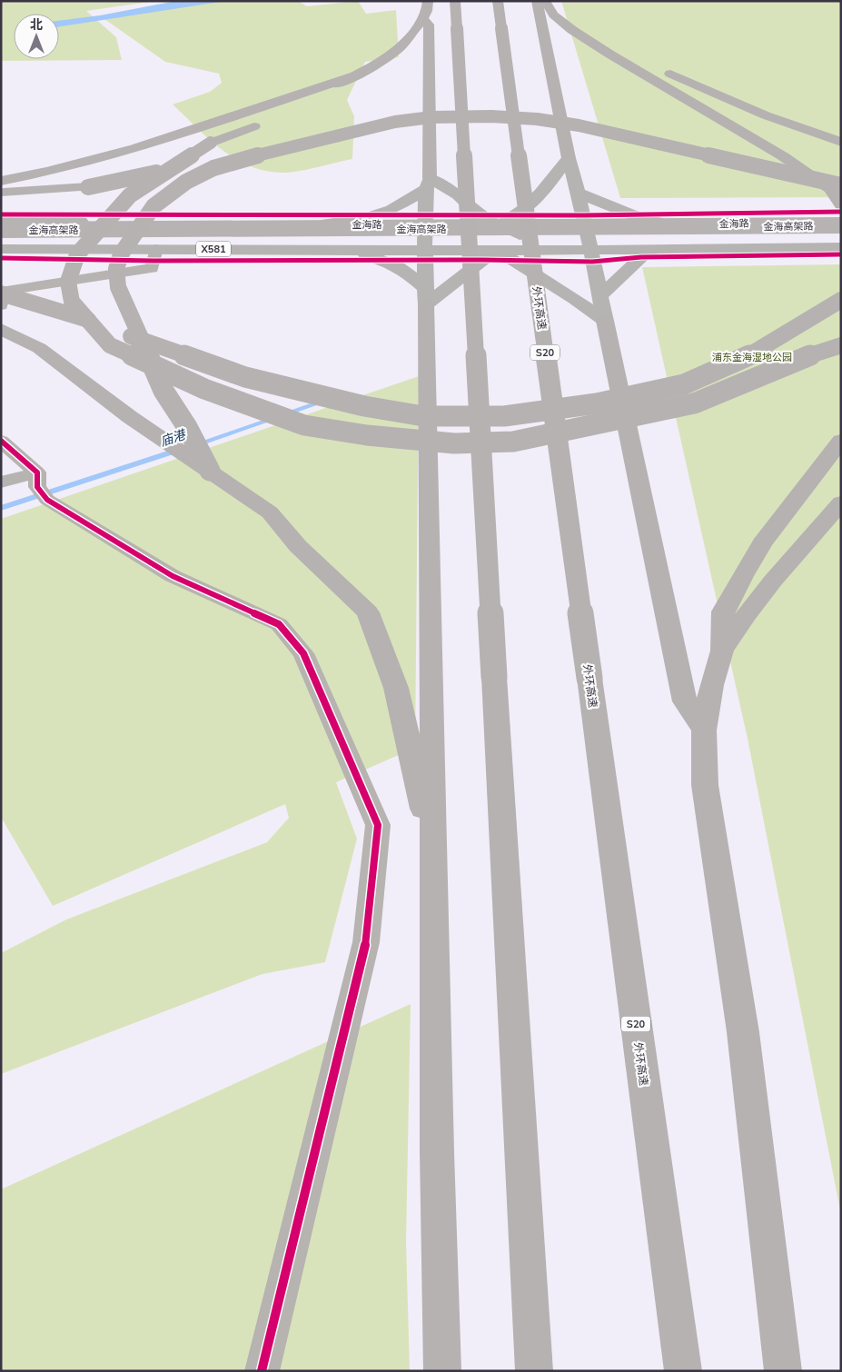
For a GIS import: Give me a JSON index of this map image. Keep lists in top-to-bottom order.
{
  "streets": {
    "highway": ["金海高架路", "外环高速", "S20"],
    "main road": ["金海路", "X581"]
  },
  "water": ["庙港"],
  "parks": ["浦东金海湿地公园"],
  "north": "top"
}
